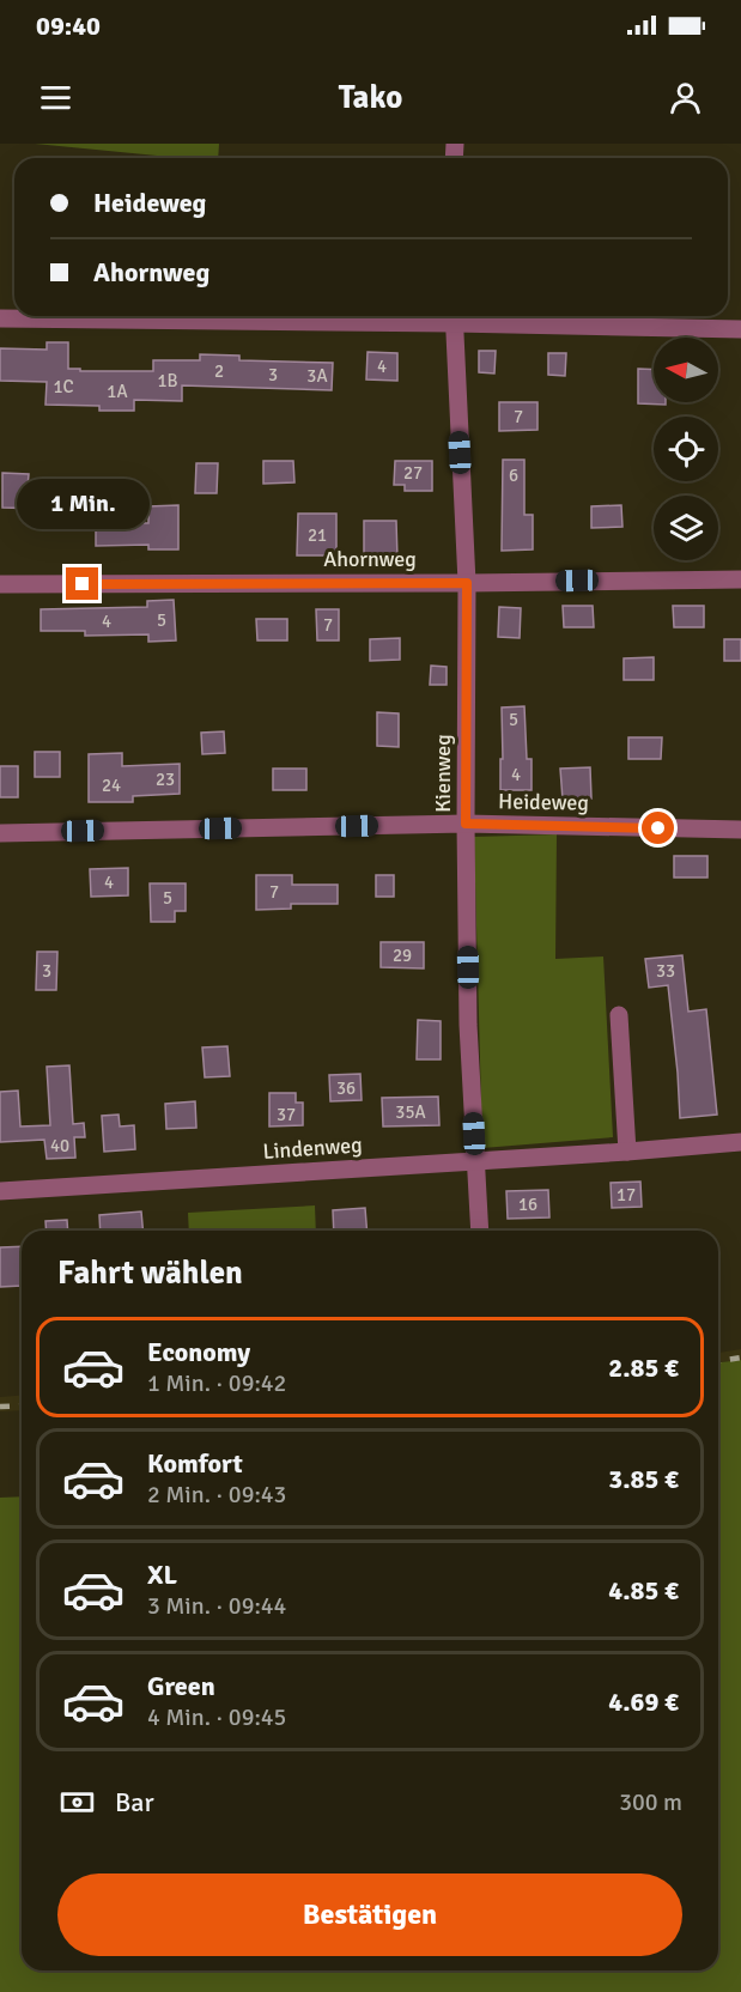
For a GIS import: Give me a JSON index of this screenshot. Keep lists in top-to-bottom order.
{
  "streets": {
    "street": [
      "Ahornweg",
      "Kienweg",
      "Heideweg",
      "Lindenweg"
    ]
  },
  "crossings": [
    ["Ahornweg", "Kienweg"],
    ["Kienweg", "Heideweg"],
    ["Kienweg", "Lindenweg"]
  ],
  "house_numbers": [
    "4",
    "2",
    "3",
    "3A",
    "1B",
    "1C",
    "1A",
    "7",
    "27",
    "6",
    "21",
    "5",
    "4",
    "7",
    "5",
    "4",
    "23",
    "24",
    "4",
    "7",
    "5",
    "29",
    "3",
    "33",
    "36",
    "35A",
    "37",
    "40",
    "17",
    "16"
  ],
  "north": "left",
  "page": {
    "status": "09:40",
    "header": "Tako",
    "banner": ["Heideweg", "Ahornweg"],
    "bubble": "1 Min.",
    "heading": "Fahrt wählen",
    "list": [
      {
        "name": "Economy",
        "note": "1 Min. · 09:42",
        "value": "2.85 €"
      },
      {
        "name": "Komfort",
        "note": "2 Min. · 09:43",
        "value": "3.85 €"
      },
      {
        "name": "XL",
        "note": "3 Min. · 09:44",
        "value": "4.85 €"
      },
      {
        "name": "Green",
        "note": "4 Min. · 09:45",
        "value": "4.69 €"
      }
    ],
    "pay": ["Bar", "300 m"],
    "buttons": "Bestätigen"
  }
}
